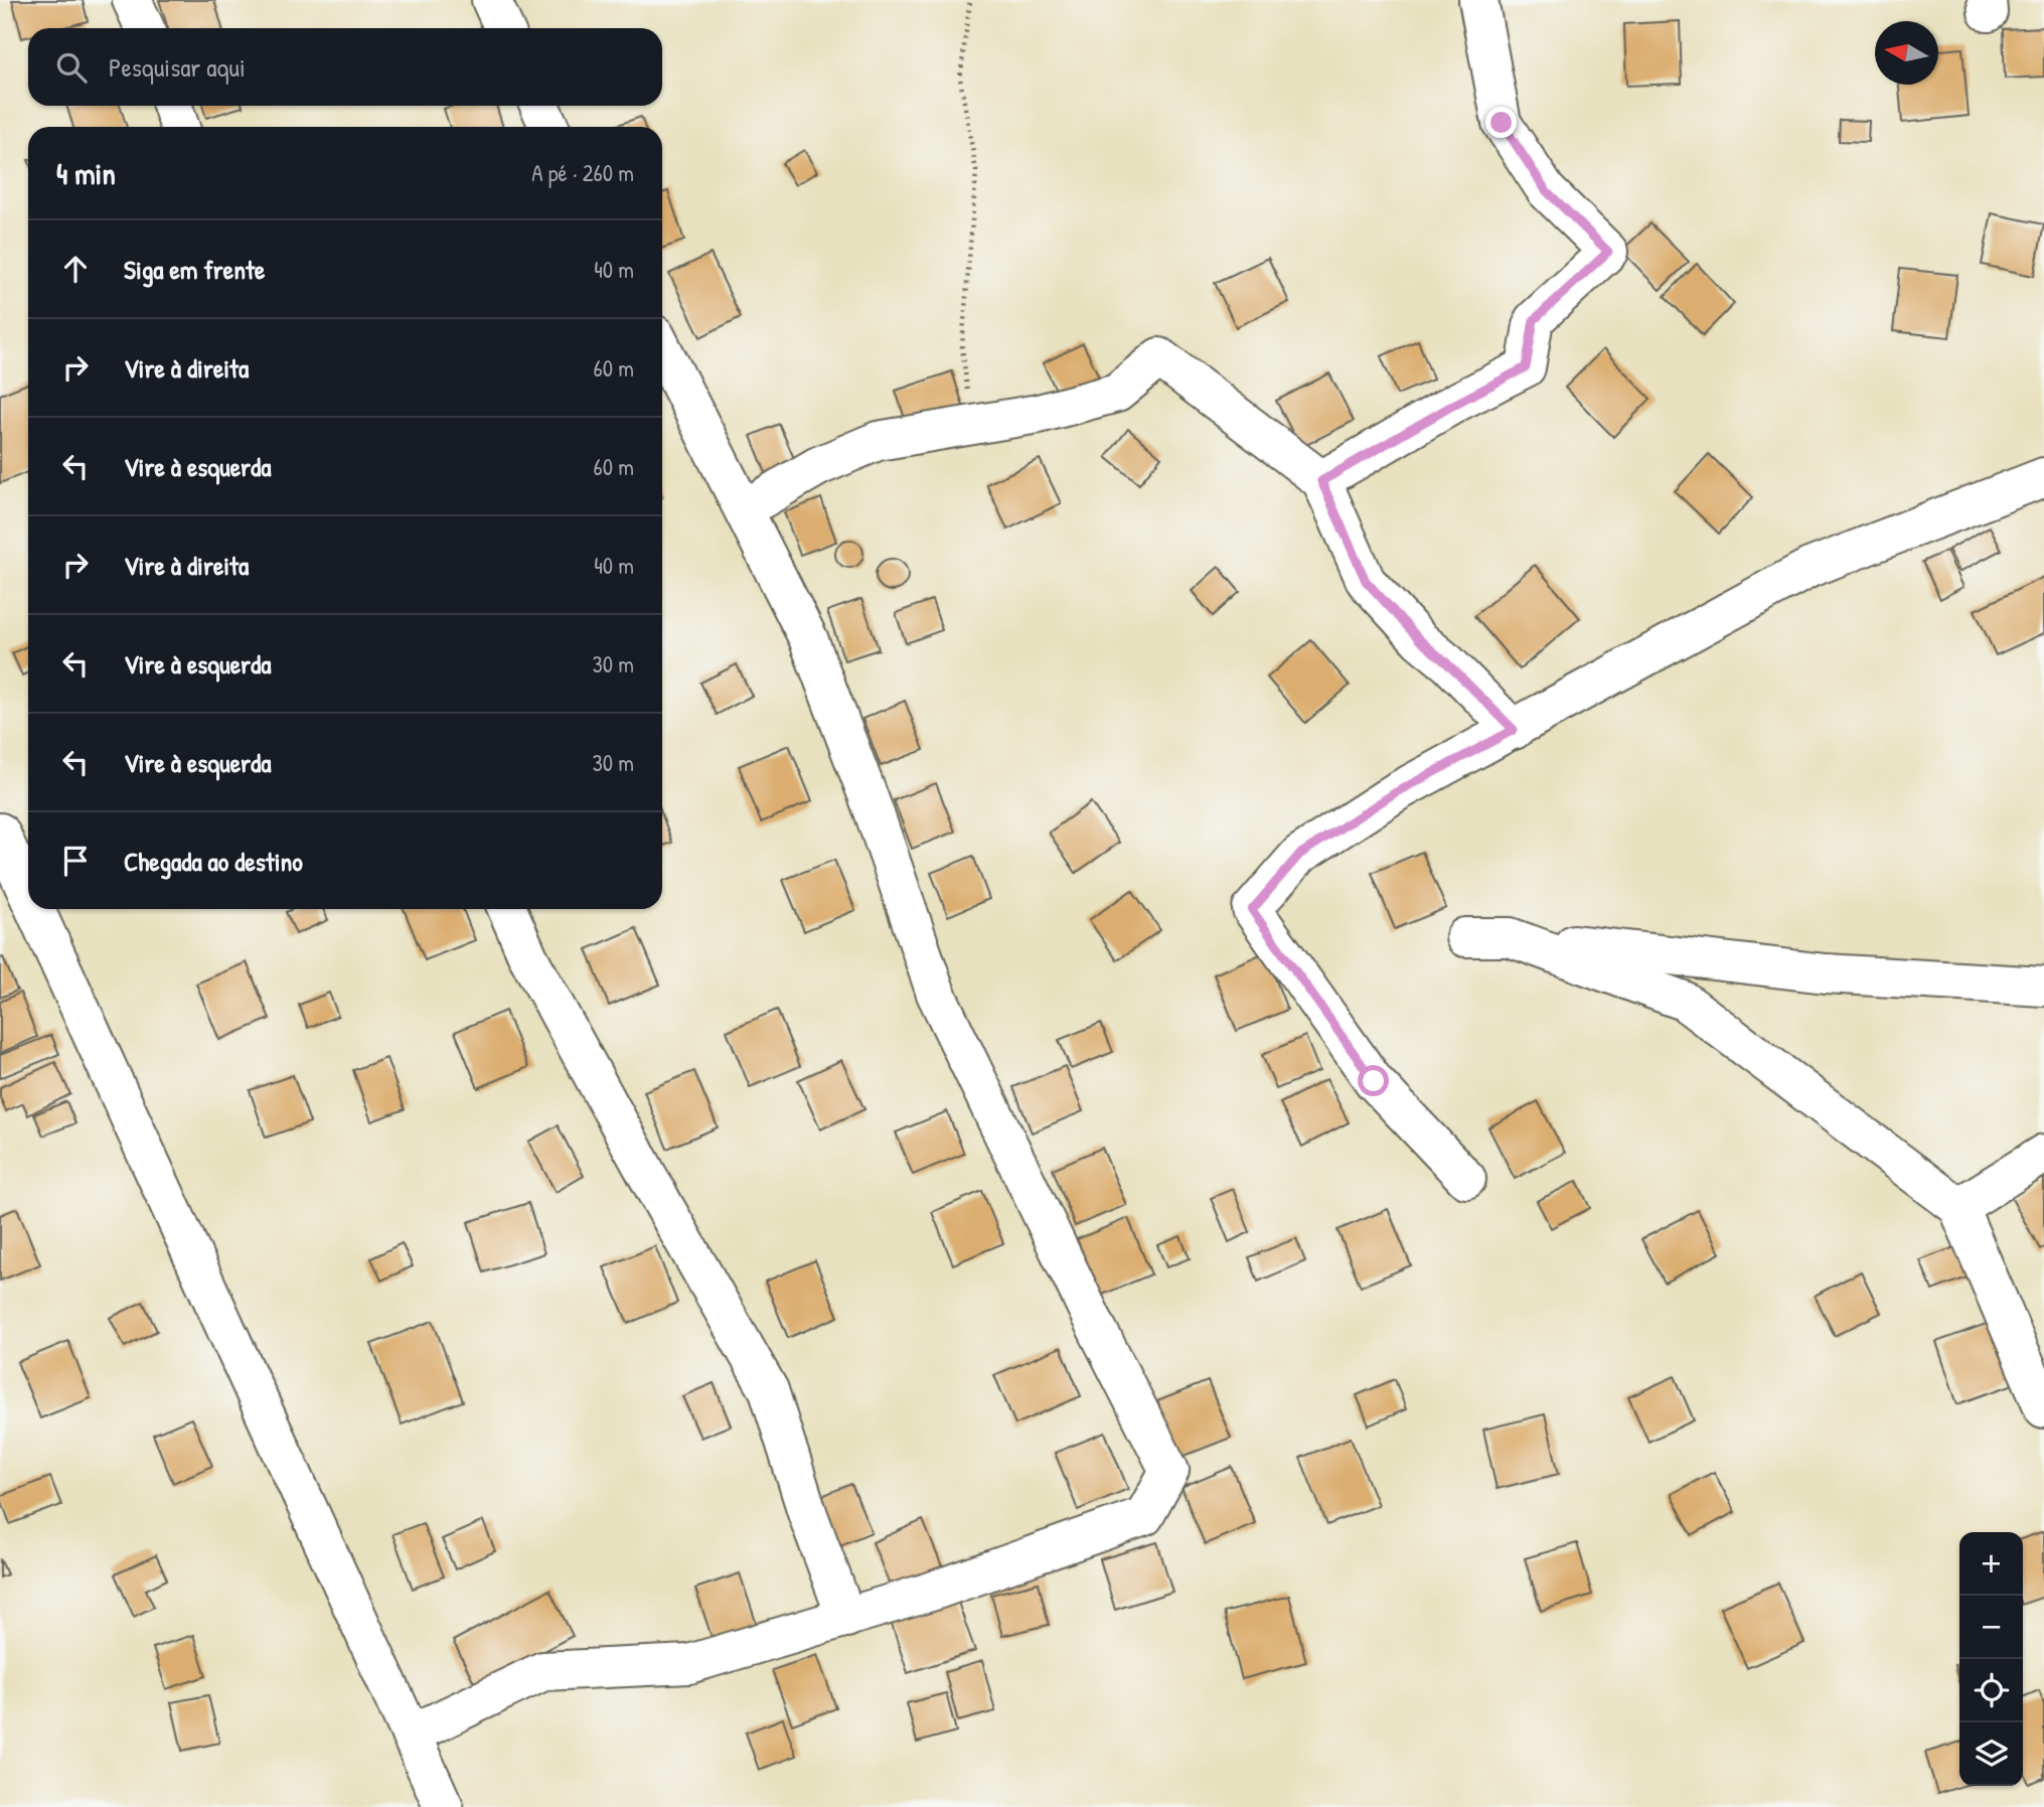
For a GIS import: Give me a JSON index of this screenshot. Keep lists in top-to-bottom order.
{
  "north": "left",
  "page": {
    "search": "Pesquisar aqui",
    "heading": ["4 min", "A pé · 260 m"],
    "list": [
      ["Siga em frente", "40 m"],
      ["Vire à direita", "60 m"],
      ["Vire à esquerda", "60 m"],
      ["Vire à direita", "40 m"],
      ["Vire à esquerda", "30 m"],
      ["Vire à esquerda", "30 m"],
      "Chegada ao destino"
    ],
    "map_buttons": ["+", "−"]
  }
}
